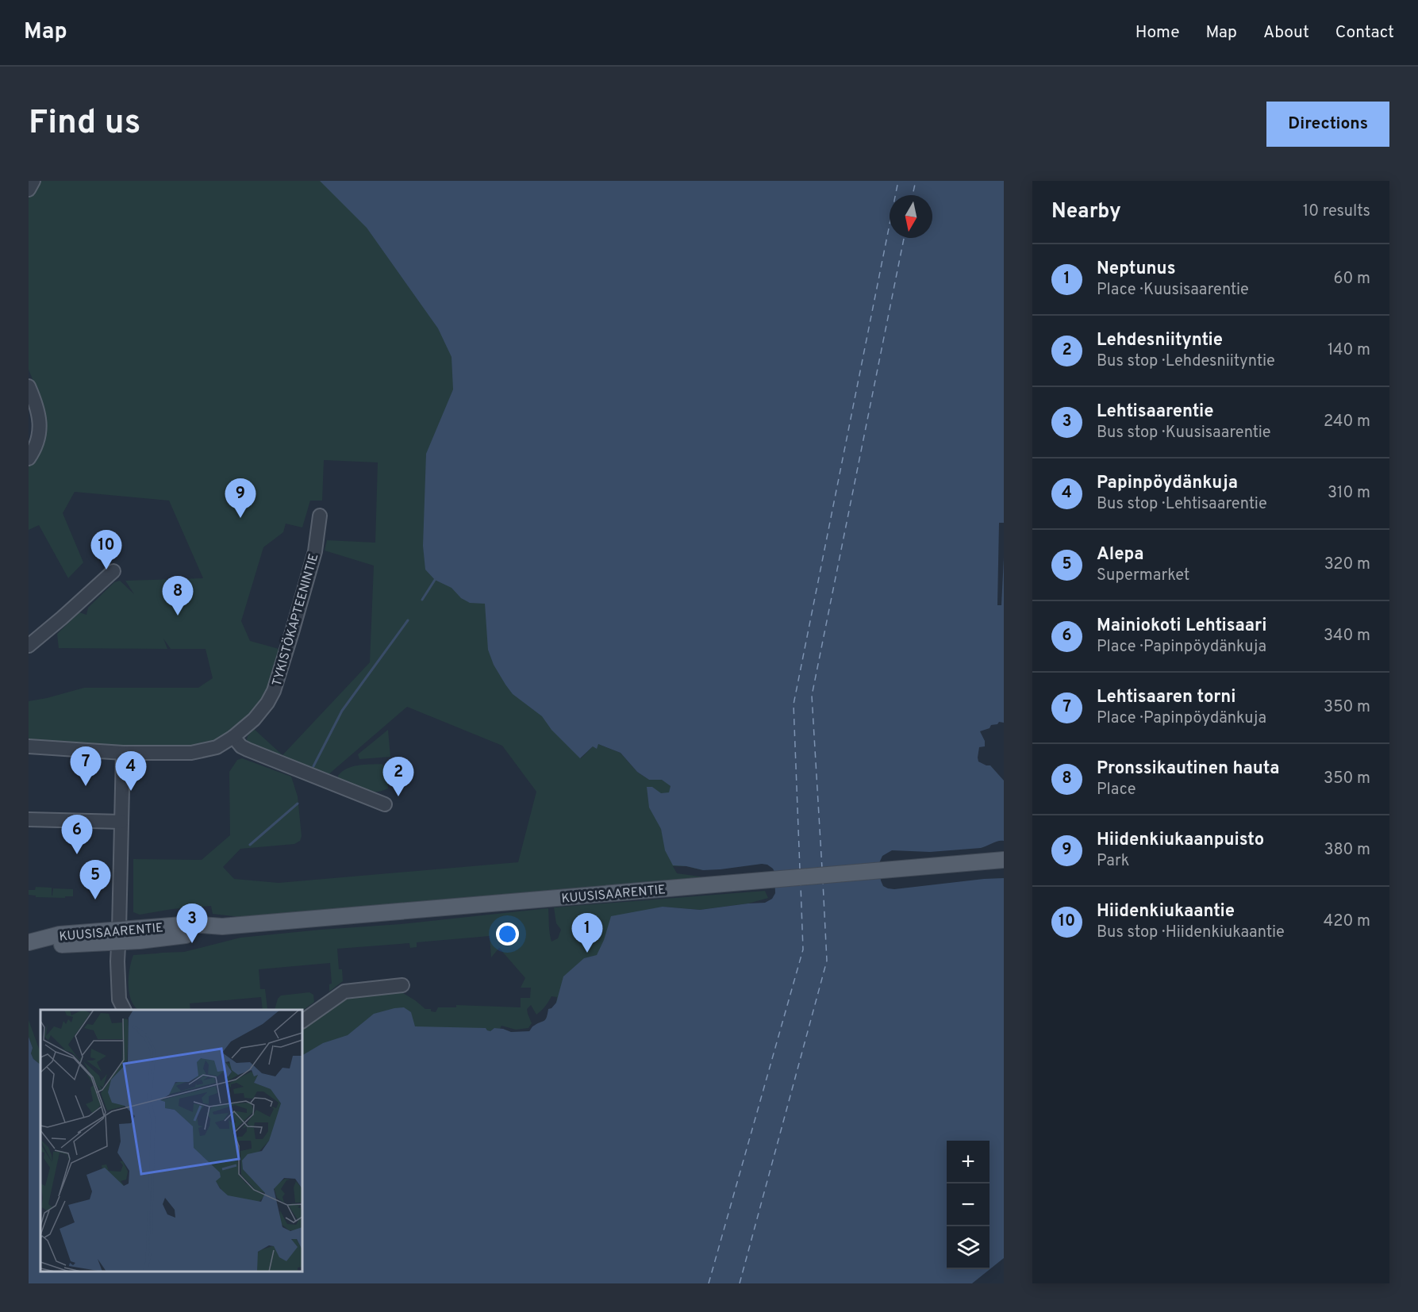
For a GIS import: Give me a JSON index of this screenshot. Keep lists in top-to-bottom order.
{
  "streets": {
    "main road": ["KUUSISAARENTIE"],
    "street": ["TYKISTÖKAPTEENINTIE"]
  },
  "north": "bottom",
  "page": {
    "header": "Map",
    "nav": [
      "Home",
      "Map",
      "About",
      "Contact"
    ],
    "buttons": "Directions",
    "title": "Find us",
    "heading": ["Nearby", "10 results"],
    "list": [
      {
        "mark": "1",
        "name": "Neptunus",
        "note": "Place · Kuusisaarentie",
        "value": "60 m"
      },
      {
        "mark": "2",
        "name": "Lehdesniityntie",
        "note": "Bus stop · Lehdesniityntie",
        "value": "140 m"
      },
      {
        "mark": "3",
        "name": "Lehtisaarentie",
        "note": "Bus stop · Kuusisaarentie",
        "value": "240 m"
      },
      {
        "mark": "4",
        "name": "Papinpöydänkuja",
        "note": "Bus stop · Lehtisaarentie",
        "value": "310 m"
      },
      {
        "mark": "5",
        "name": "Alepa",
        "note": "Supermarket",
        "value": "320 m"
      },
      {
        "mark": "6",
        "name": "Mainiokoti Lehtisaari",
        "note": "Place · Papinpöydänkuja",
        "value": "340 m"
      },
      {
        "mark": "7",
        "name": "Lehtisaaren torni",
        "note": "Place · Papinpöydänkuja",
        "value": "350 m"
      },
      {
        "mark": "8",
        "name": "Pronssikautinen hauta",
        "note": "Place",
        "value": "350 m"
      },
      {
        "mark": "9",
        "name": "Hiidenkiukaanpuisto",
        "note": "Park",
        "value": "380 m"
      },
      {
        "mark": "10",
        "name": "Hiidenkiukaantie",
        "note": "Bus stop · Hiidenkiukaantie",
        "value": "420 m"
      }
    ],
    "pins": [
      "9",
      "10",
      "8",
      "7",
      "4",
      "2",
      "6",
      "5",
      "3",
      "1"
    ],
    "map_buttons": ["+", "−"]
  }
}
